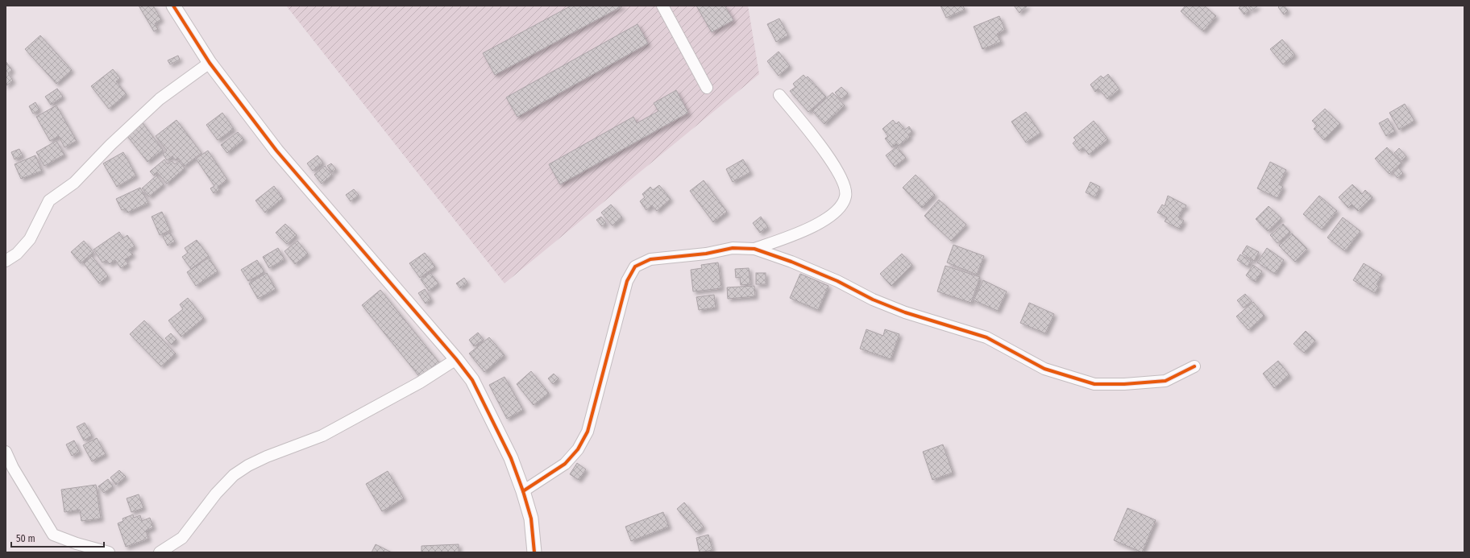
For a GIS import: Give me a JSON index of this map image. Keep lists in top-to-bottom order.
{
  "scale_bar": "50 m"
}
